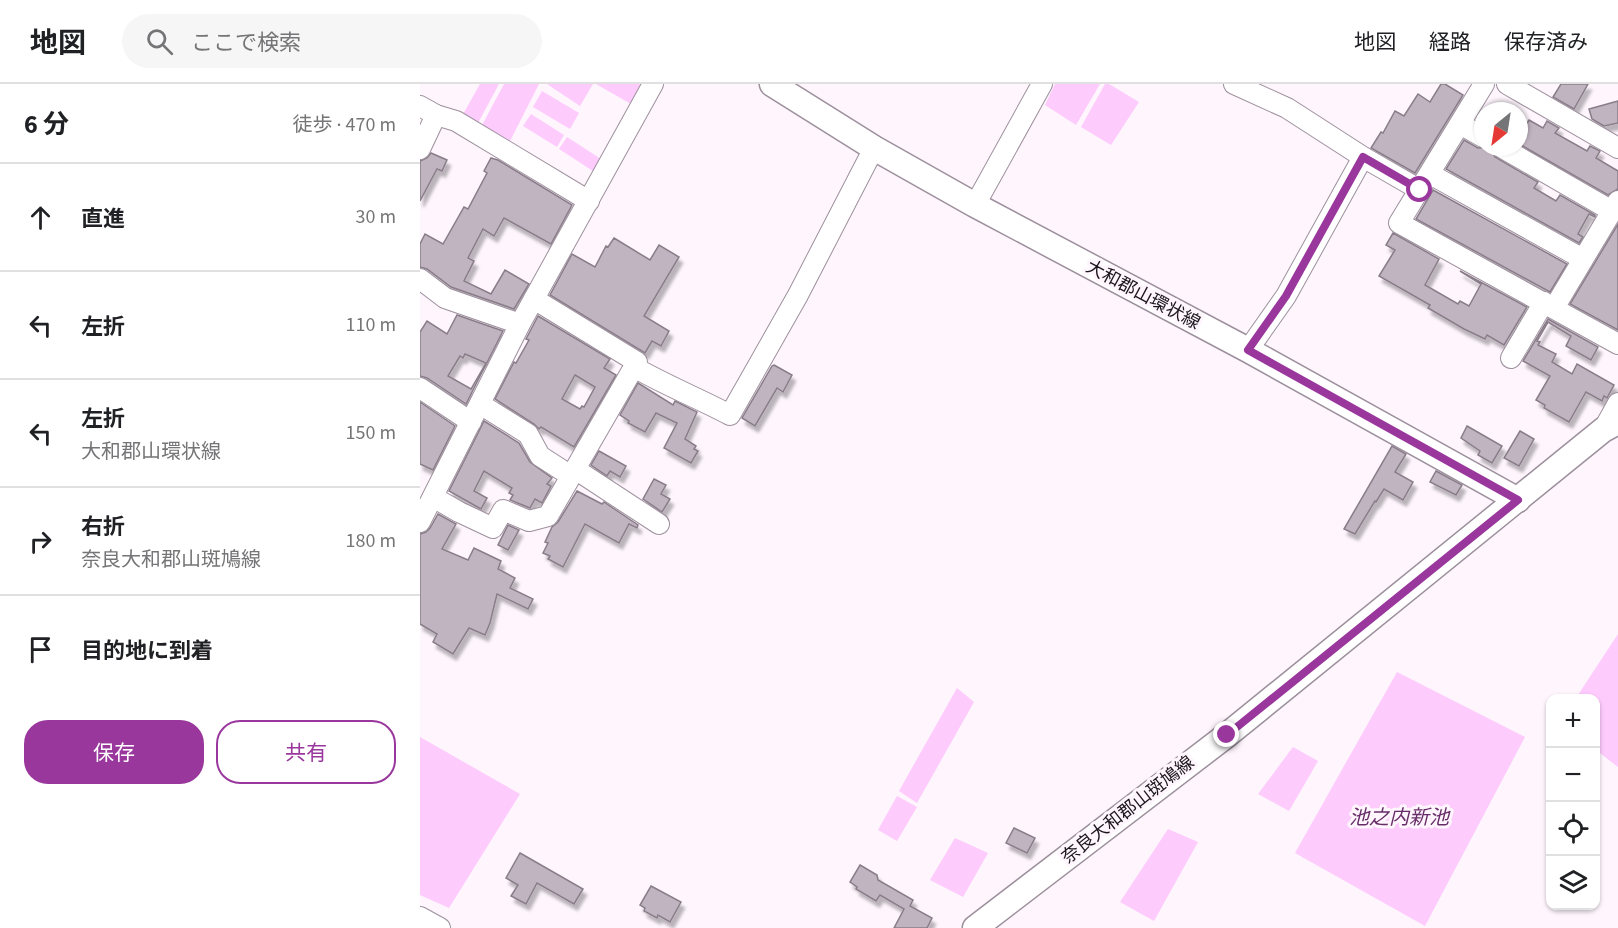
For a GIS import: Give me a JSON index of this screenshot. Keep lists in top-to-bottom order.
{
  "streets": {
    "main road": ["大和郡山環状線", "奈良大和郡山斑鳩線"]
  },
  "crossings": [
    ["大和郡山環状線", "奈良大和郡山斑鳩線"]
  ],
  "water": ["池之内新池"],
  "north": "bottom left",
  "page": {
    "header": "地図",
    "search": "ここで検索",
    "nav": ["地図", "経路", "保存済み"],
    "heading": ["6 分", "徒歩 · 470 m"],
    "list": [
      ["直進", "30 m"],
      ["左折", "110 m"],
      ["左折", "大和郡山環状線", "150 m"],
      ["右折", "奈良大和郡山斑鳩線", "180 m"],
      "目的地に到着"
    ],
    "map_buttons": ["+", "−"],
    "buttons": ["保存", "共有"]
  }
}
